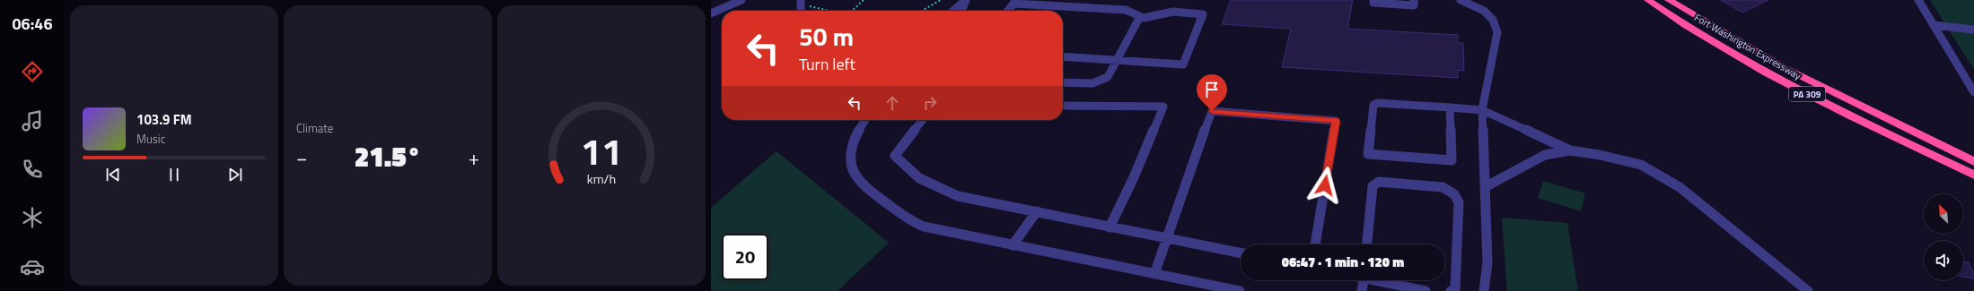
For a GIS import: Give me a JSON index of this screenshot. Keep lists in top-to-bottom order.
{
  "streets": {
    "highway": ["Fort Washington Expressway", "PA 309"]
  },
  "north": "top left",
  "page": {
    "tabs": "06:46",
    "tile": "Climate",
    "turn": ["50 m", "Turn left"],
    "song": ["103.9 FM", "Music"],
    "heat": ["−", "21.5°", "+"],
    "limit": "20",
    "trip": "06:47 · 1 min · 120 m",
    "gauge": ["11", "km/h"]
  }
}
